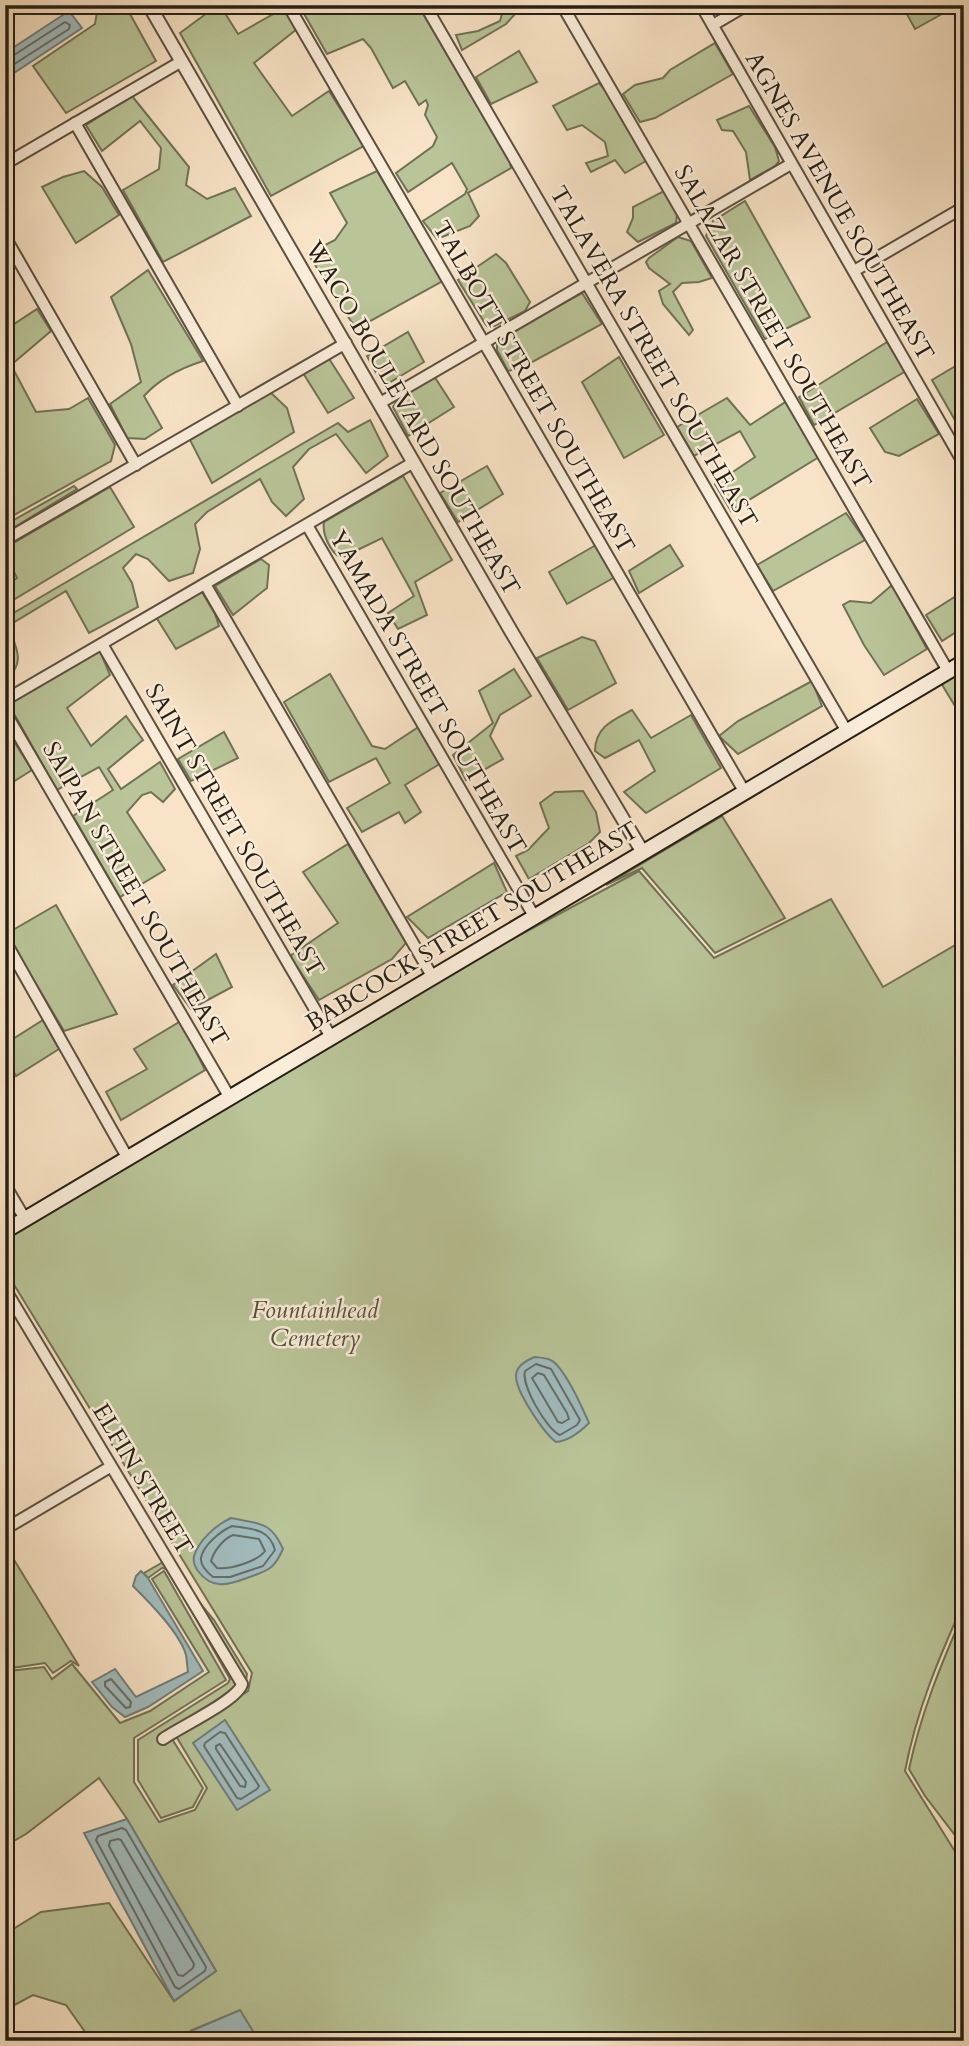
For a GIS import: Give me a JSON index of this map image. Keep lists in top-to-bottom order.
{
  "streets": {
    "main road": ["BABCOCK STREET SOUTHEAST"],
    "street": [
      "AGNES AVENUE SOUTHEAST",
      "SALAZAR STREET SOUTHEAST",
      "TALAVERA STREET SOUTHEAST",
      "TALBOTT STREET SOUTHEAST",
      "WACO BOULEVARD SOUTHEAST",
      "YAMADA STREET SOUTHEAST",
      "SAINT STREET SOUTHEAST",
      "SAIPAN STREET SOUTHEAST",
      "ELFIN STREET"
    ]
  },
  "crossings": [
    ["SALAZAR STREET SOUTHEAST", "BABCOCK STREET SOUTHEAST"],
    ["TALAVERA STREET SOUTHEAST", "BABCOCK STREET SOUTHEAST"],
    ["TALBOTT STREET SOUTHEAST", "BABCOCK STREET SOUTHEAST"],
    ["WACO BOULEVARD SOUTHEAST", "BABCOCK STREET SOUTHEAST"],
    ["YAMADA STREET SOUTHEAST", "BABCOCK STREET SOUTHEAST"],
    ["SAINT STREET SOUTHEAST", "BABCOCK STREET SOUTHEAST"],
    ["SAIPAN STREET SOUTHEAST", "BABCOCK STREET SOUTHEAST"]
  ],
  "parks": ["Fountainhead Cemetery"]
}
